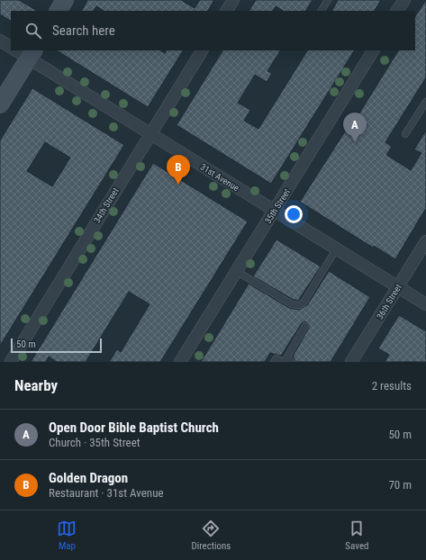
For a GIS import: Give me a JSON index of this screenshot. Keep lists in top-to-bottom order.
{
  "streets": {
    "street": [
      "31st Avenue",
      "34th Street",
      "35th Street",
      "36th Street"
    ]
  },
  "crossings": [
    ["31st Avenue", "34th Street"],
    ["31st Avenue", "35th Street"],
    ["31st Avenue", "36th Street"]
  ],
  "scale_bar": "50 m",
  "page": {
    "search": "Search here",
    "pins": ["A", "B"],
    "scale": "50 m",
    "heading": ["Nearby", "2 results"],
    "list": [
      {
        "mark": "A",
        "name": "Open Door Bible Baptist Church",
        "note": "Church · 35th Street",
        "value": "50 m"
      },
      {
        "mark": "B",
        "name": "Golden Dragon",
        "note": "Restaurant · 31st Avenue",
        "value": "70 m"
      }
    ],
    "nav": ["Map", "Directions", "Saved"]
  }
}
